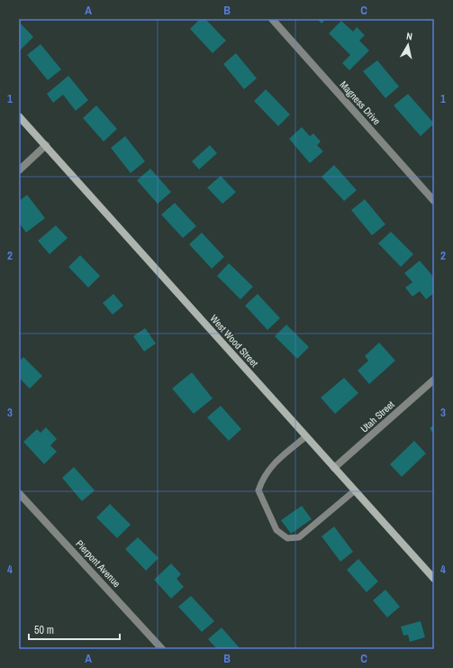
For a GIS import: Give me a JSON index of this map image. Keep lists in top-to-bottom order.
{
  "streets": {
    "street": [
      "Magness Drive",
      "West Wood Street",
      "Utah Street",
      "Pierpont Avenue"
    ]
  },
  "crossings": [
    ["West Wood Street", "Utah Street"]
  ],
  "scale_bar": "50 m",
  "north": "top",
  "grid": {
    "columns": ["A", "B", "C"],
    "rows": [
      "1",
      "2",
      "3",
      "4"
    ]
  }
}
